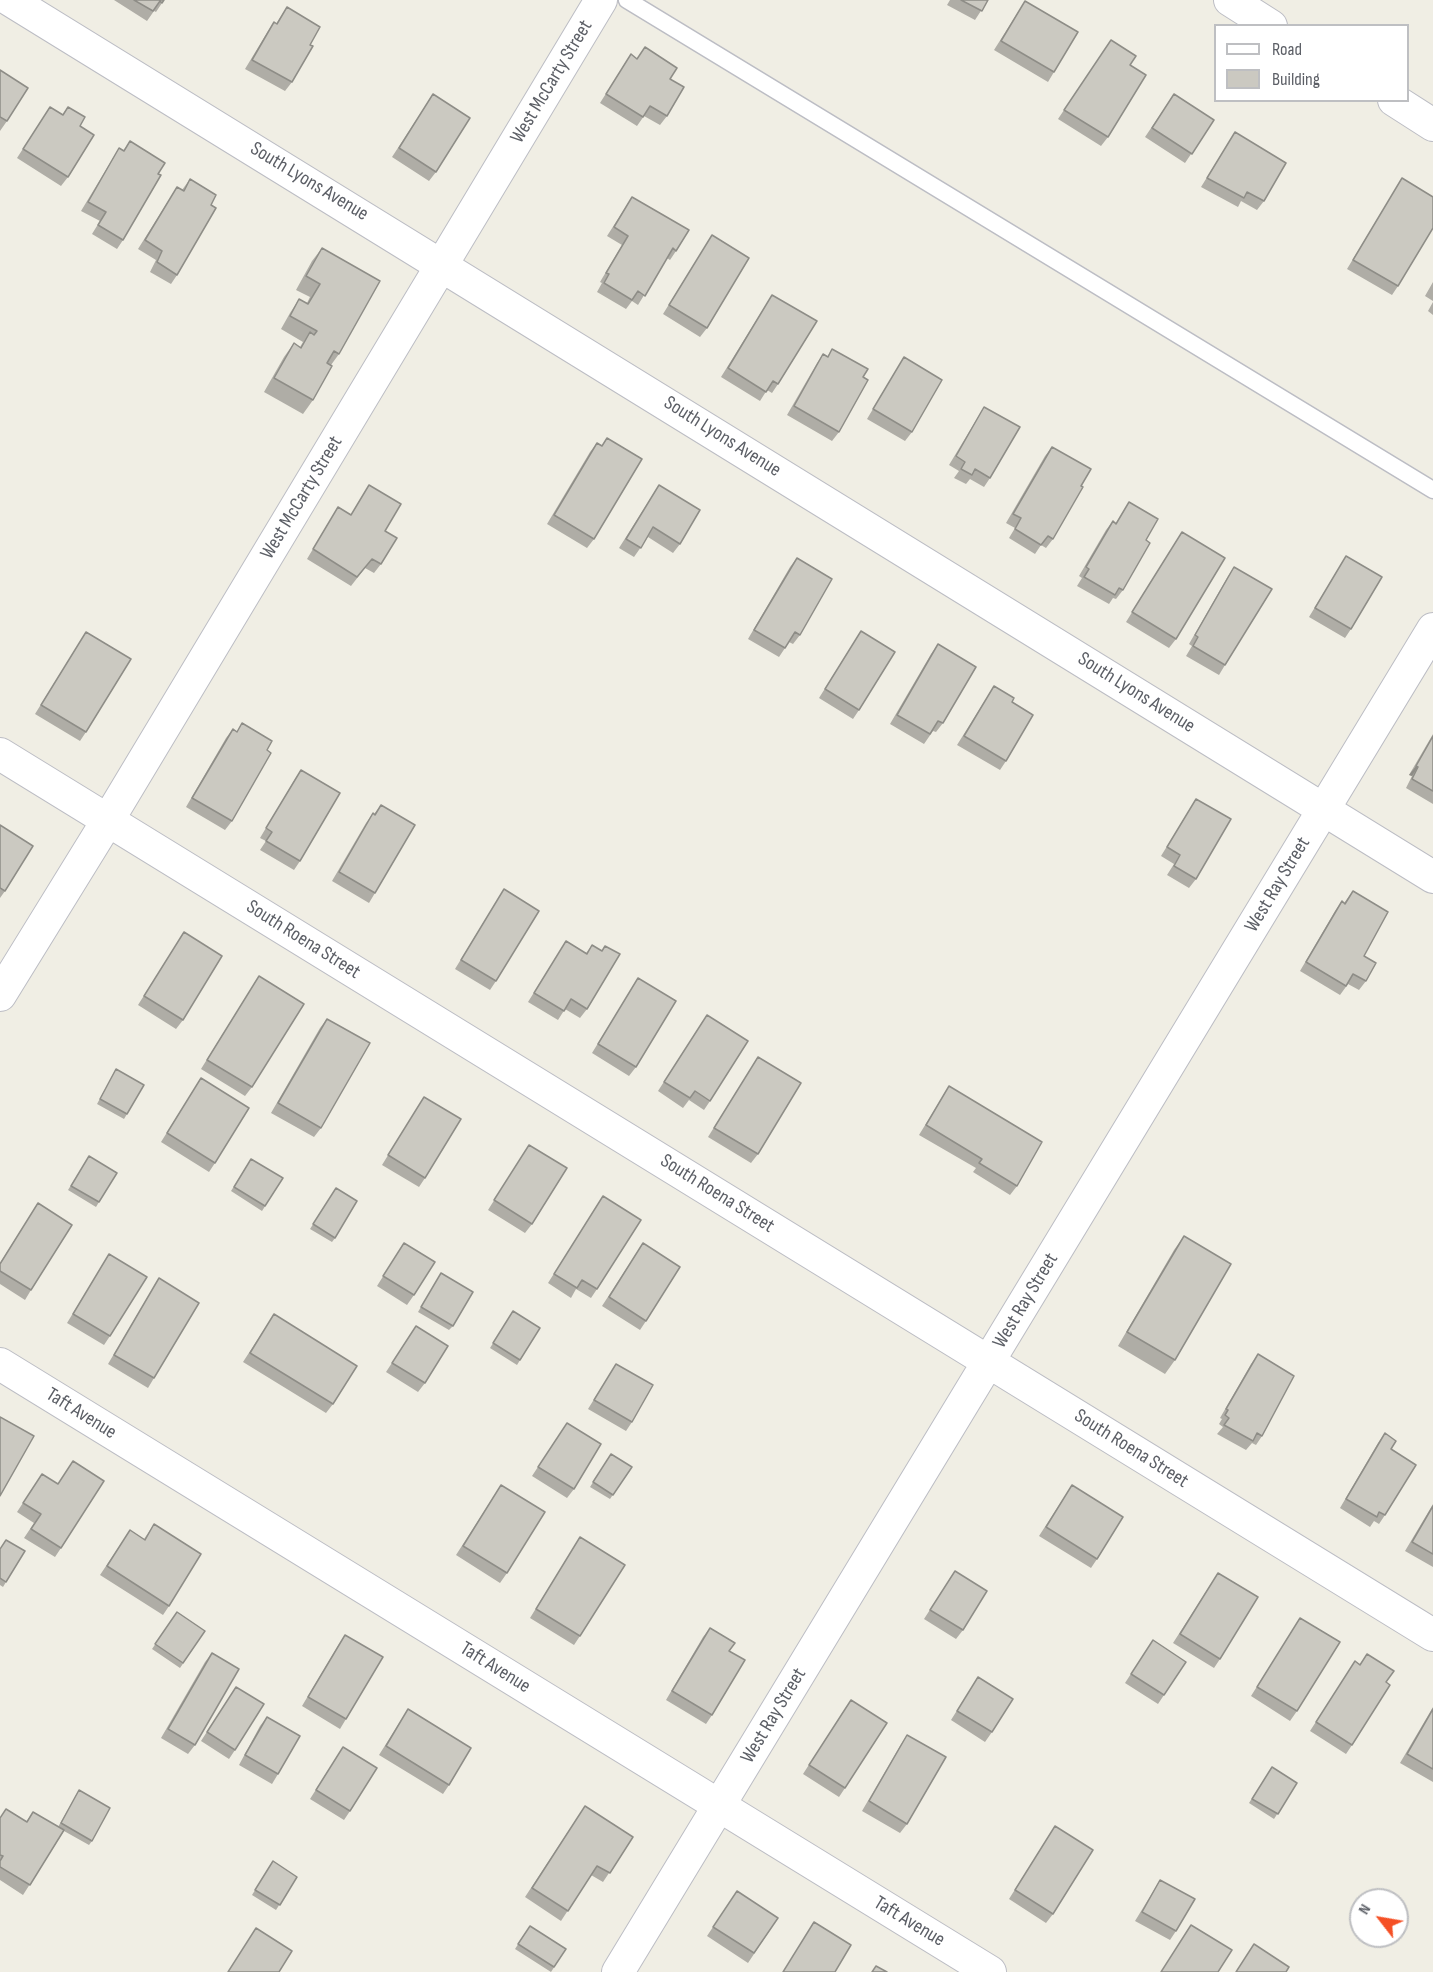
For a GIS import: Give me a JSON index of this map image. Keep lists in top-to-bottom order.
{
  "streets": {
    "street": [
      "West McCarty Street",
      "South Lyons Avenue",
      "West Ray Street",
      "South Roena Street",
      "Taft Avenue"
    ]
  },
  "crossings": [
    ["West McCarty Street", "South Lyons Avenue"],
    ["West McCarty Street", "South Roena Street"],
    ["South Lyons Avenue", "West Ray Street"],
    ["West Ray Street", "South Roena Street"],
    ["West Ray Street", "Taft Avenue"]
  ],
  "legend": ["Road", "Building"],
  "north": "top left"
}
